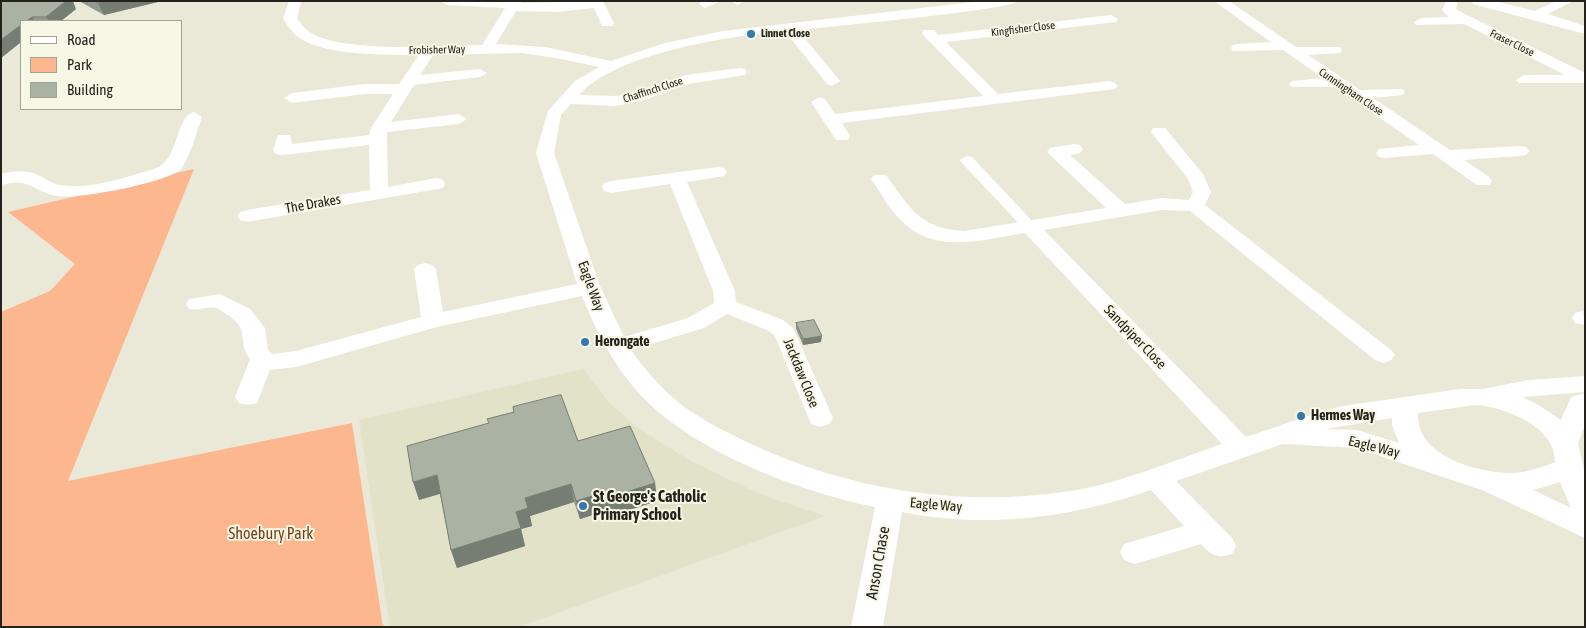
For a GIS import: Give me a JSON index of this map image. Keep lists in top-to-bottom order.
{
  "streets": {
    "street": [
      "Kingfisher Close",
      "Fraser Close",
      "Frobisher Way",
      "Chaffinch Close",
      "Cunningham Close",
      "The Drakes",
      "Eagle Way",
      "Sandpiper Close",
      "Jackdaw Close",
      "Anson Chase"
    ]
  },
  "crossings": [
    ["Frobisher Way", "Eagle Way"],
    ["Chaffinch Close", "Eagle Way"],
    ["Eagle Way", "Sandpiper Close"],
    ["Eagle Way", "Anson Chase"]
  ],
  "parks": ["Shoebury Park"],
  "places": [
    "Linnet Close",
    "Herongate",
    "Hermes Way",
    "St George's Catholic Primary School"
  ],
  "legend": ["Road", "Park", "Building"]
}
